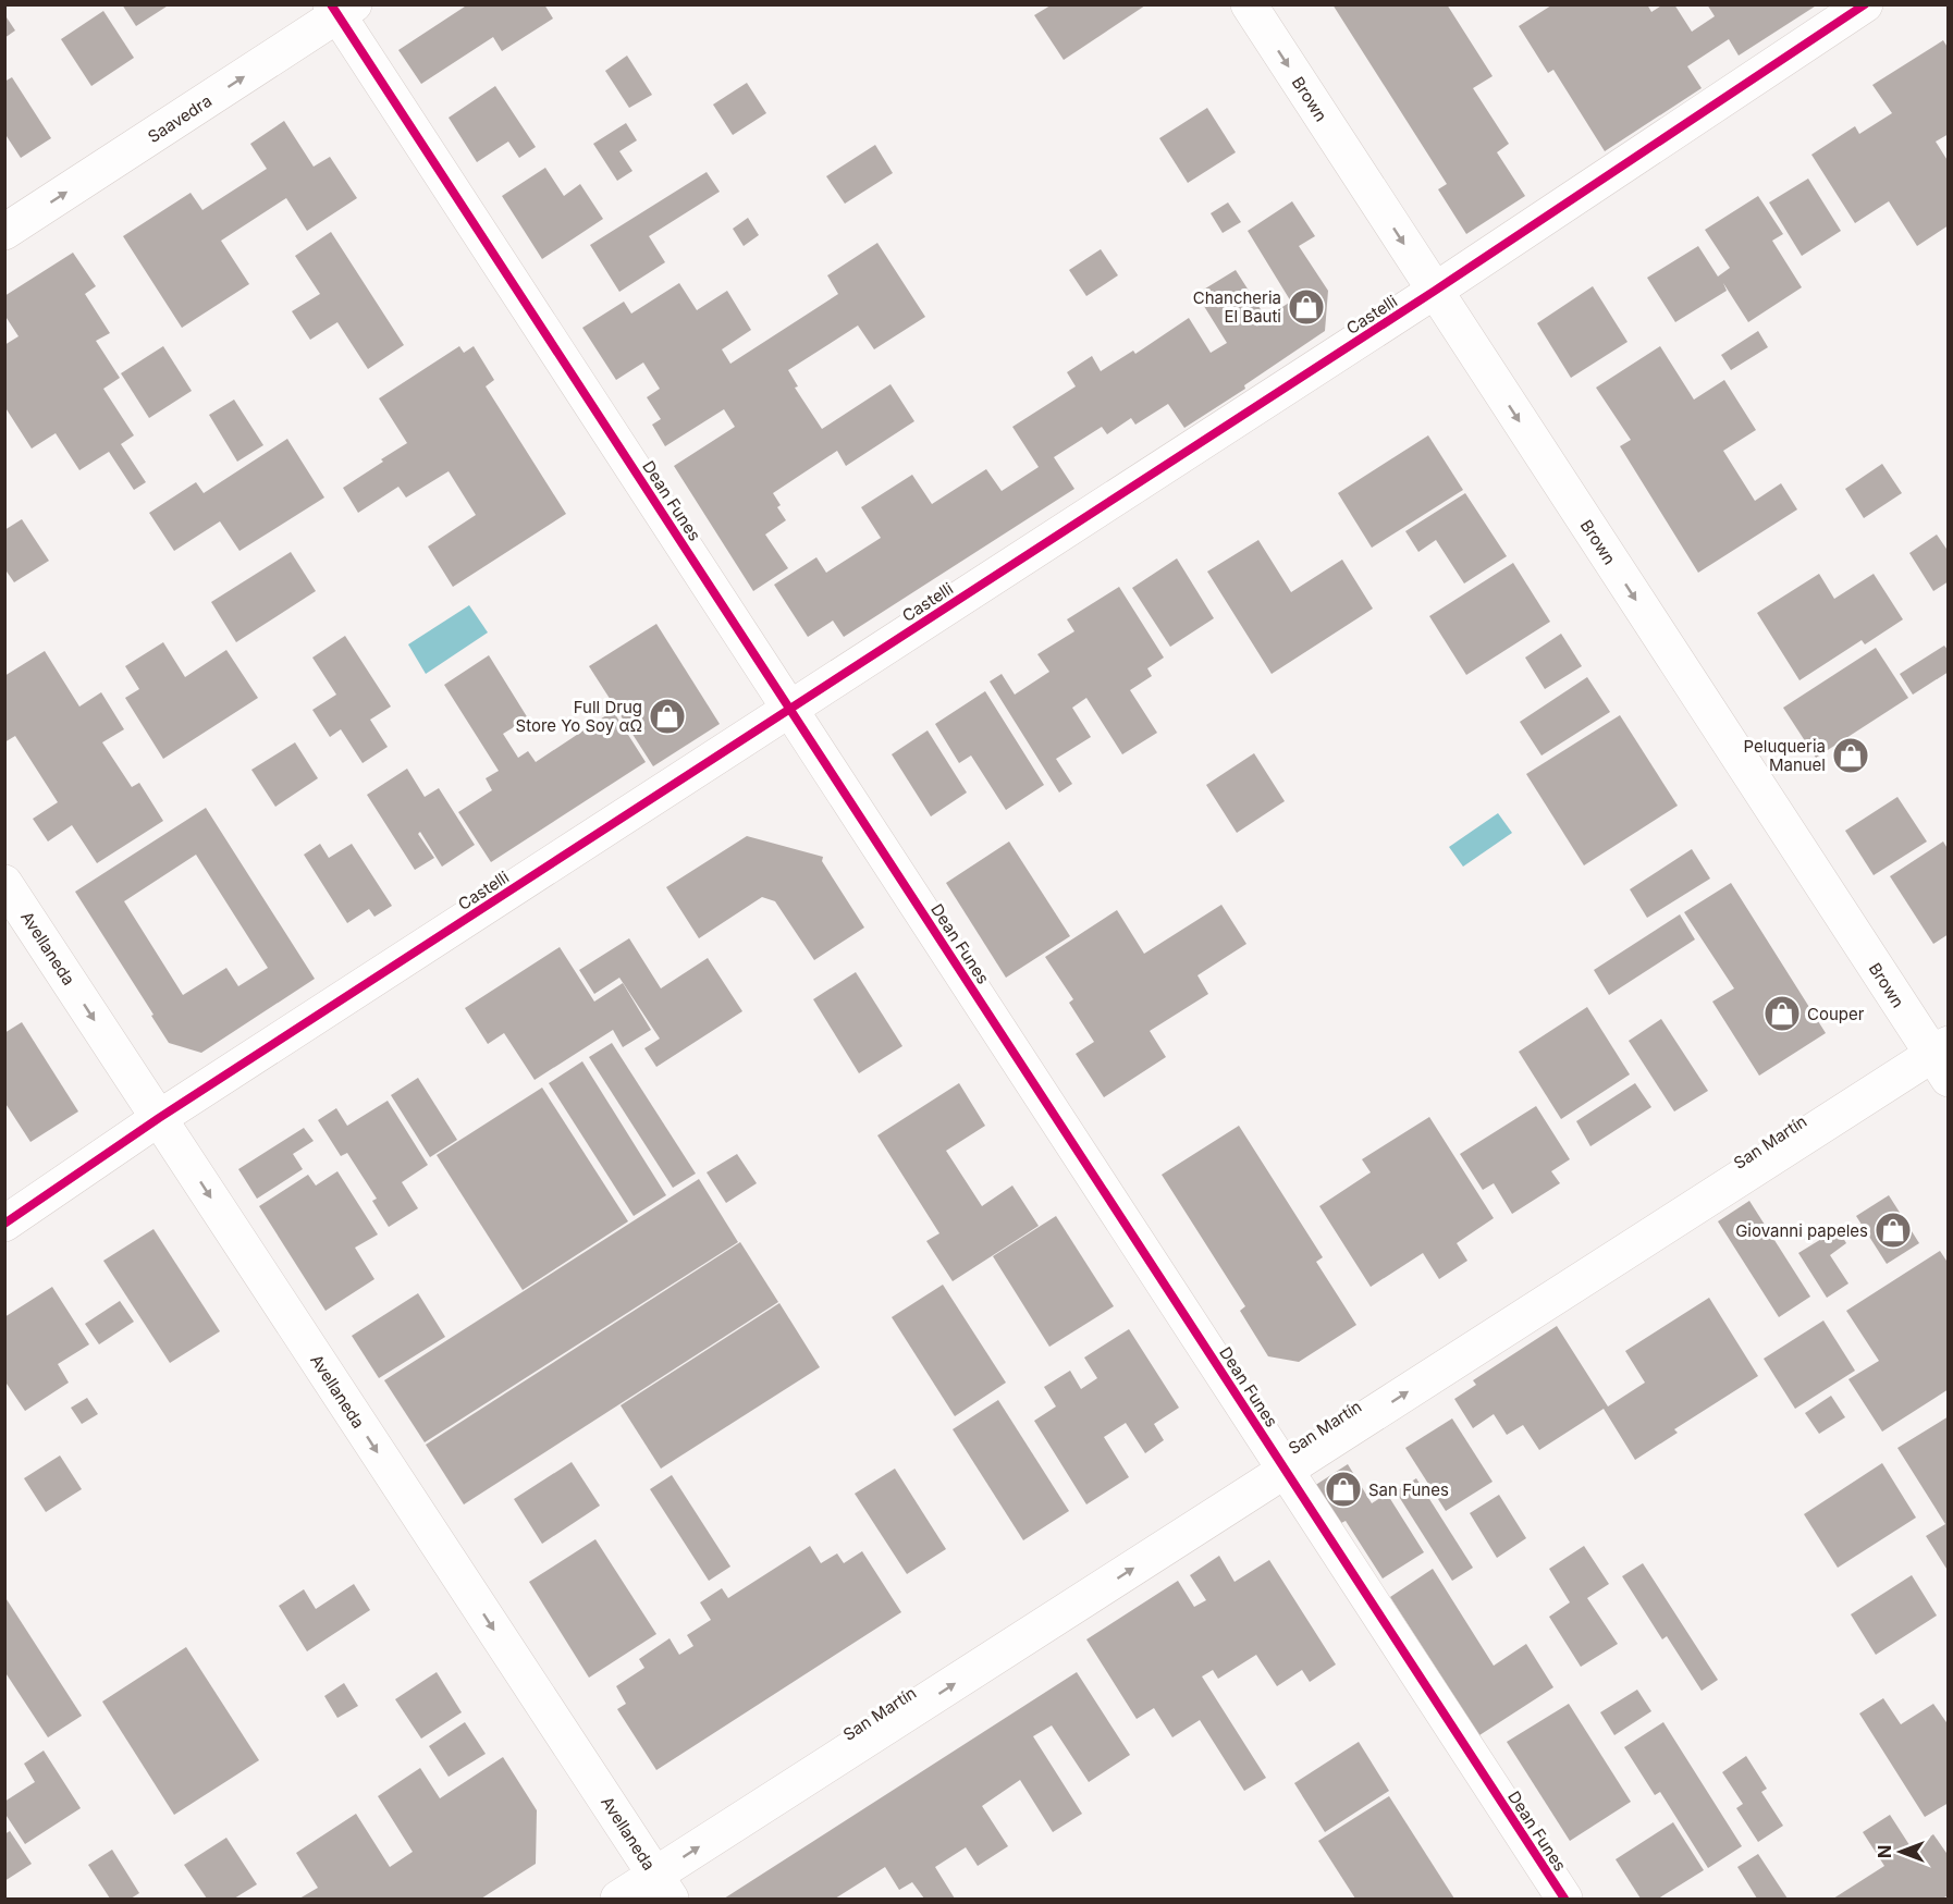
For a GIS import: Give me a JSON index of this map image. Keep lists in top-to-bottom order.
{
  "streets": {
    "street": [
      "Brown",
      "Saavedra",
      "Castelli",
      "Dean Funes",
      "Avellaneda",
      "San Martín"
    ]
  },
  "crossings": [
    ["Brown", "Castelli"],
    ["Brown", "San Martín"],
    ["Saavedra", "Dean Funes"],
    ["Castelli", "Dean Funes"],
    ["Castelli", "Avellaneda"],
    ["Dean Funes", "San Martín"],
    ["Avellaneda", "San Martín"]
  ],
  "one_way": [
    "Brown",
    "Saavedra",
    "Avellaneda",
    "San Martín"
  ],
  "places": {
    "shop": [
      "Chancheria El Bauti",
      "Full Drug Store Yo Soy αΩ",
      "Peluqueria Manuel",
      "Couper",
      "Giovanni papeles",
      "San Funes"
    ]
  },
  "north": "left"
}
